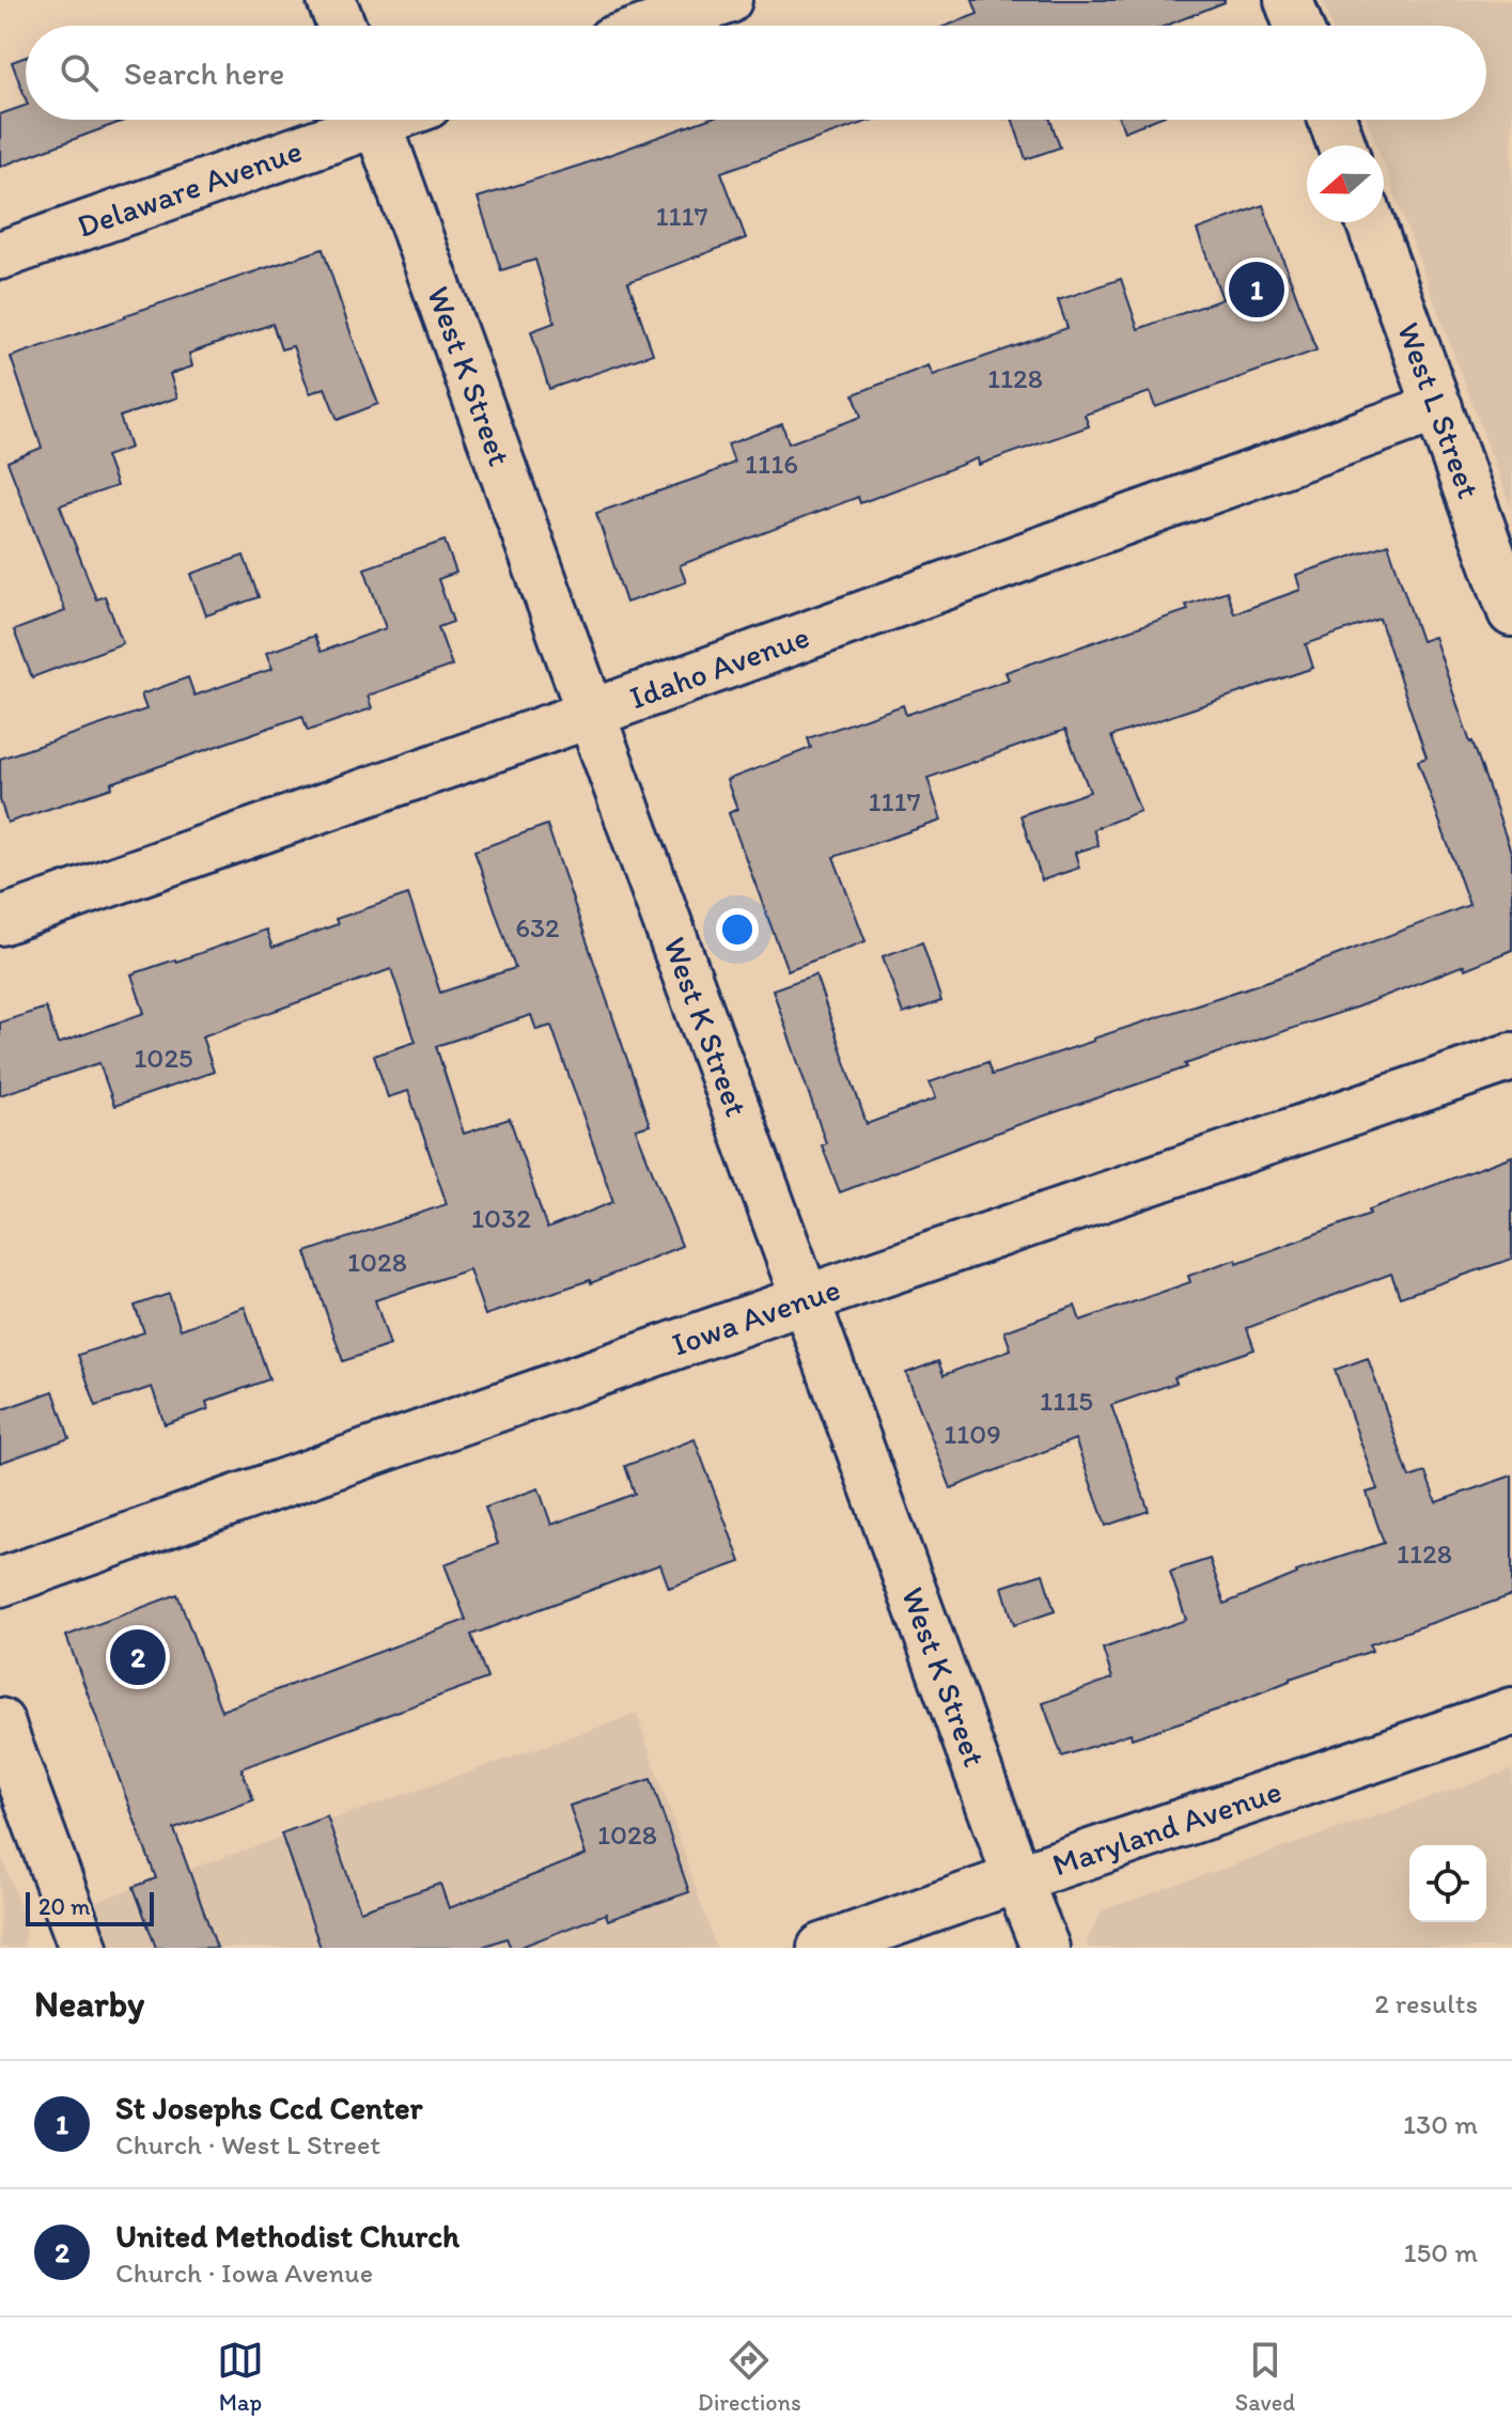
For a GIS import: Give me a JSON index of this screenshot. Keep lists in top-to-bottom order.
{
  "streets": {
    "street": [
      "Delaware Avenue",
      "West K Street",
      "West L Street",
      "Idaho Avenue",
      "Iowa Avenue",
      "Maryland Avenue"
    ]
  },
  "crossings": [
    ["West K Street", "Idaho Avenue"],
    ["West K Street", "Iowa Avenue"],
    ["West K Street", "Maryland Avenue"],
    ["West L Street", "Idaho Avenue"]
  ],
  "house_numbers": [
    "1117",
    "1128",
    "1116",
    "1117",
    "632",
    "1025",
    "1032",
    "1028",
    "1115",
    "1109",
    "1128",
    "1028"
  ],
  "scale_bar": "20 m",
  "north": "left",
  "page": {
    "search": "Search here",
    "pins": ["1", "2"],
    "scale": "20 m",
    "heading": ["Nearby", "2 results"],
    "list": [
      {
        "mark": "1",
        "name": "St Josephs Ccd Center",
        "note": "Church · West L Street",
        "value": "130 m"
      },
      {
        "mark": "2",
        "name": "United Methodist Church",
        "note": "Church · Iowa Avenue",
        "value": "150 m"
      }
    ],
    "nav": ["Map", "Directions", "Saved"]
  }
}
